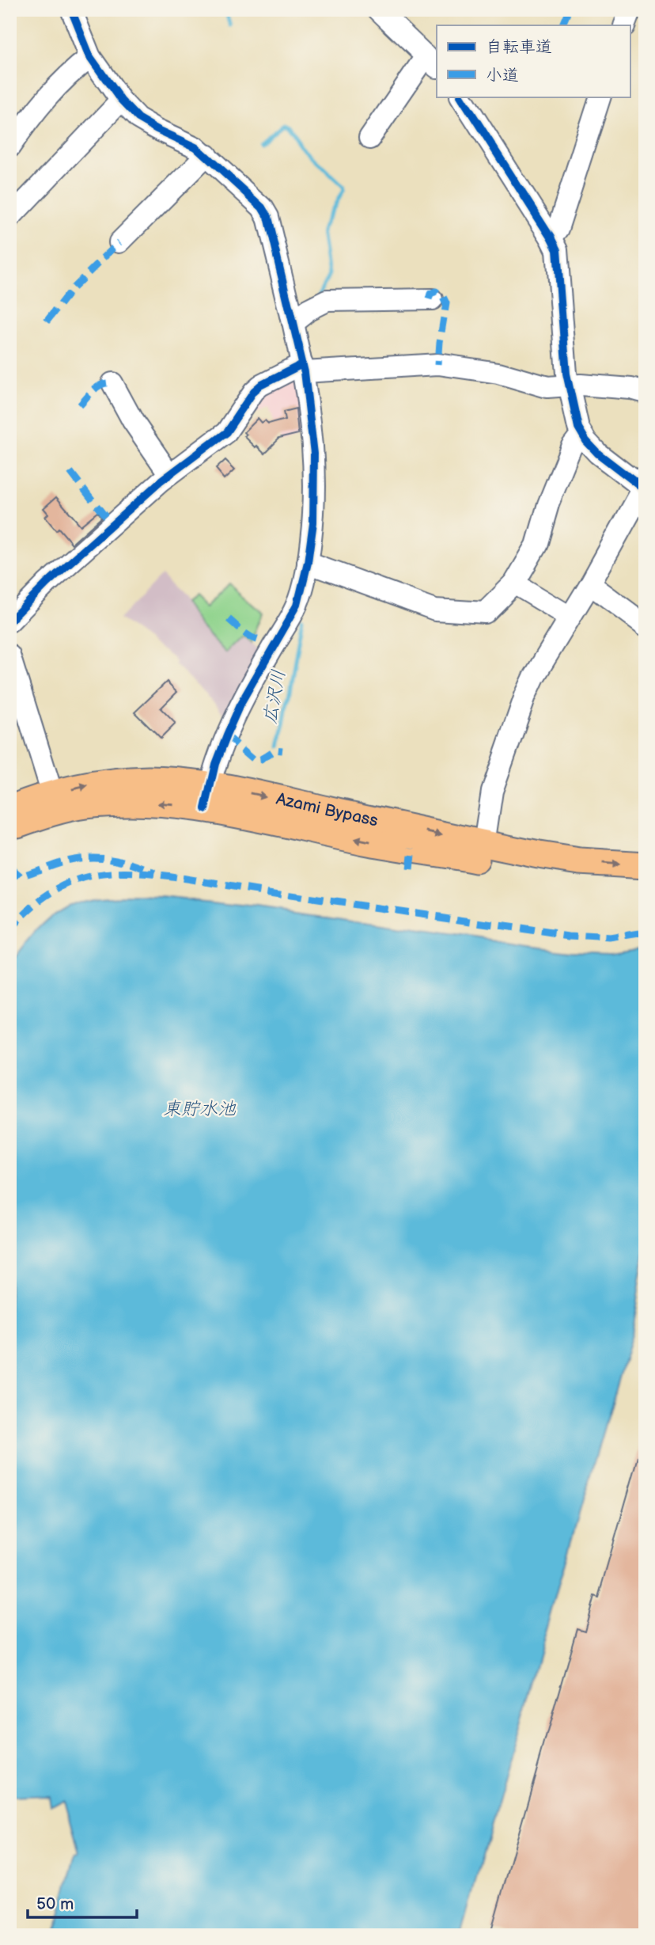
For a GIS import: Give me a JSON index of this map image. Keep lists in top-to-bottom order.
{
  "streets": {
    "main road": ["Azami Bypass"]
  },
  "water": ["広沢川", "東貯水池"],
  "legend": ["自転車道", "小道"],
  "scale_bar": "50 m"
}
